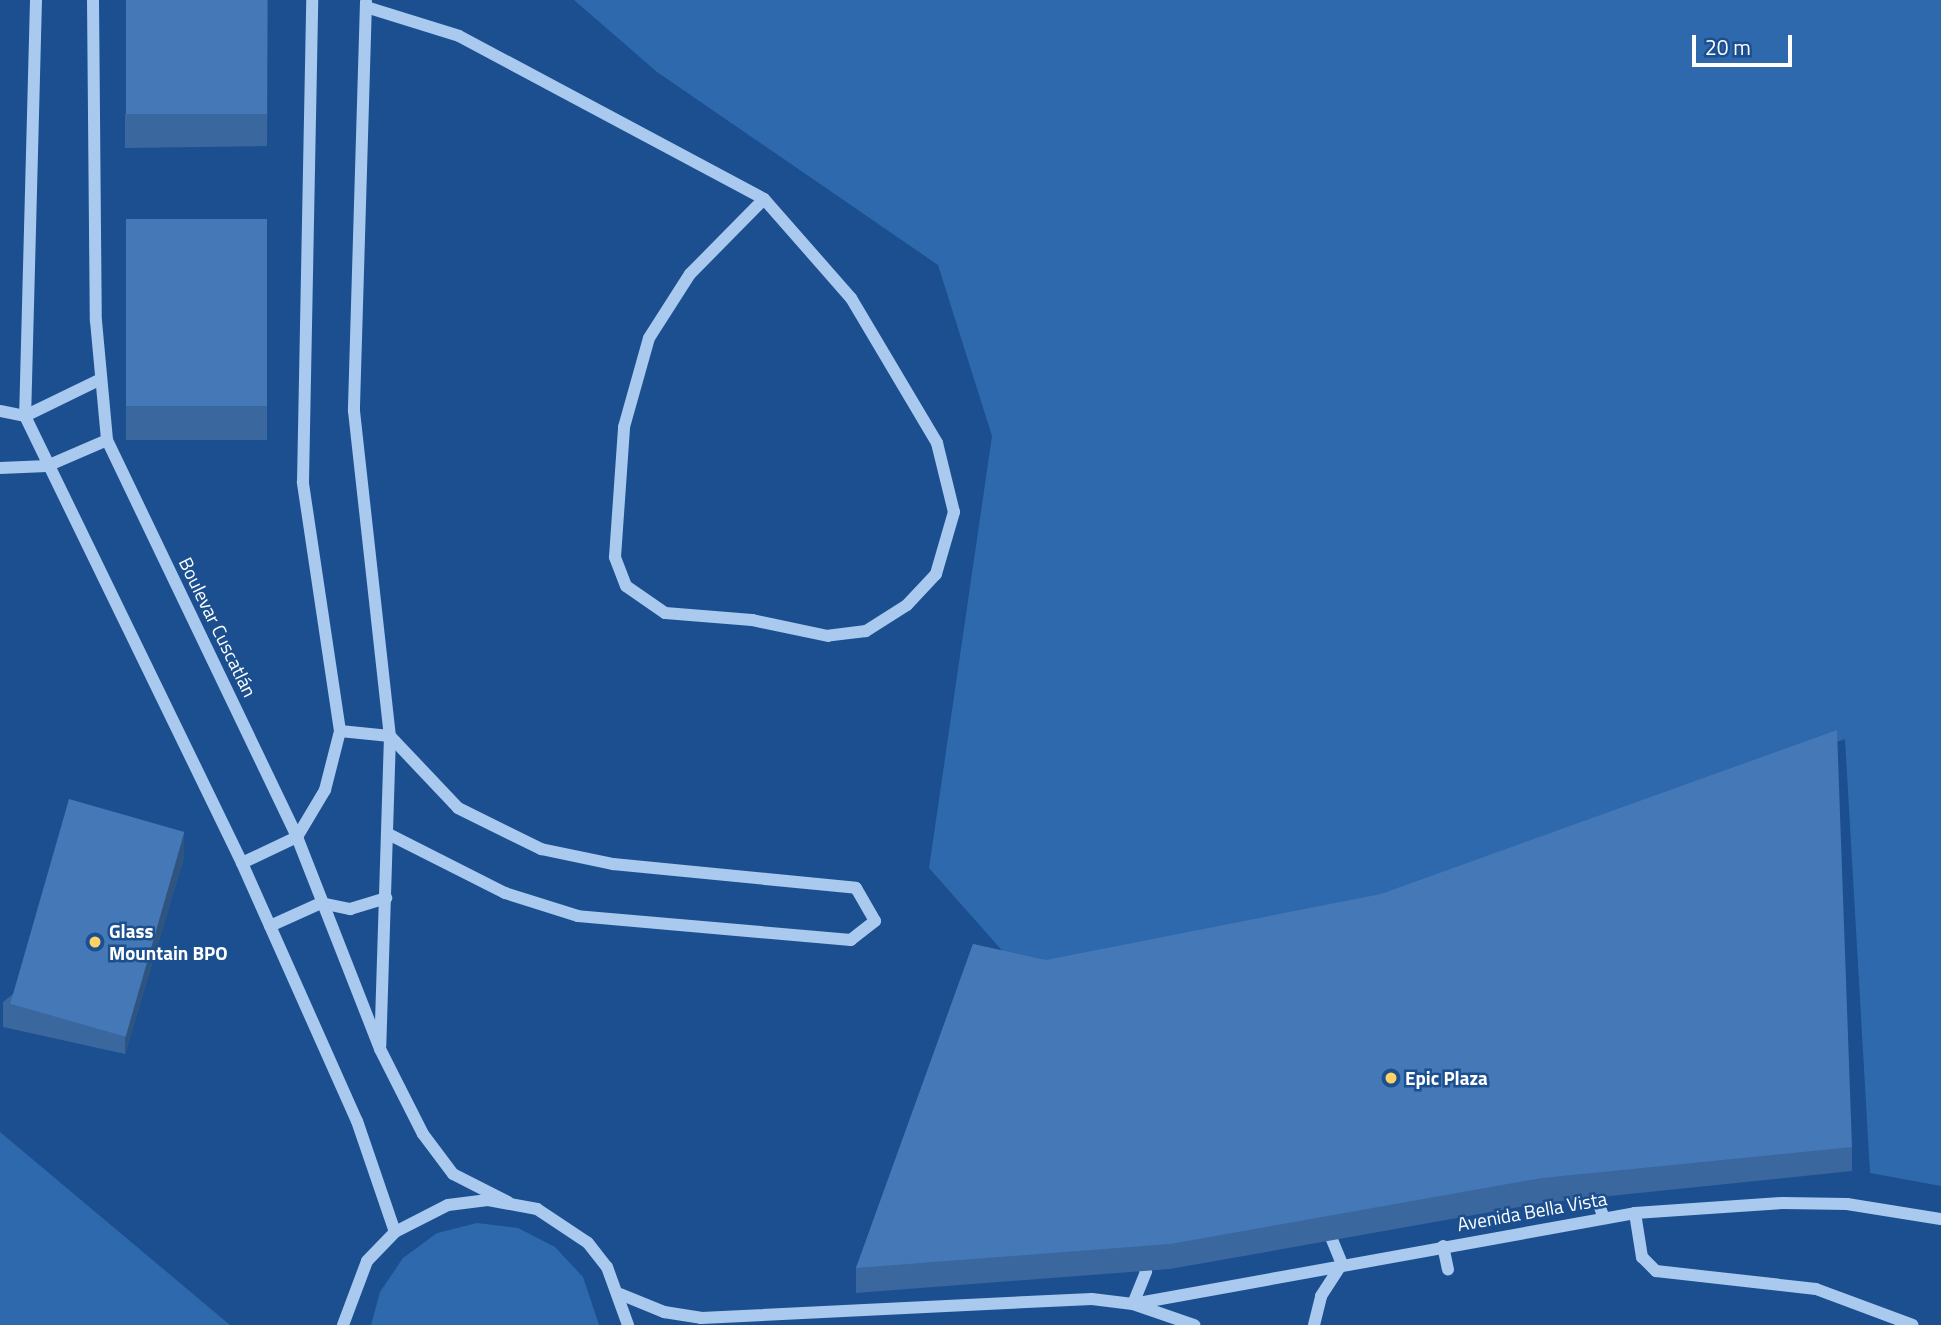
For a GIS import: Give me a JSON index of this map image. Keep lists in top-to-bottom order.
{
  "streets": {
    "street": ["Boulevar Cuscatlán", "Avenida Bella Vista"]
  },
  "places": ["Glass Mountain BPO", "Epic Plaza"],
  "scale_bar": "20 m"
}
